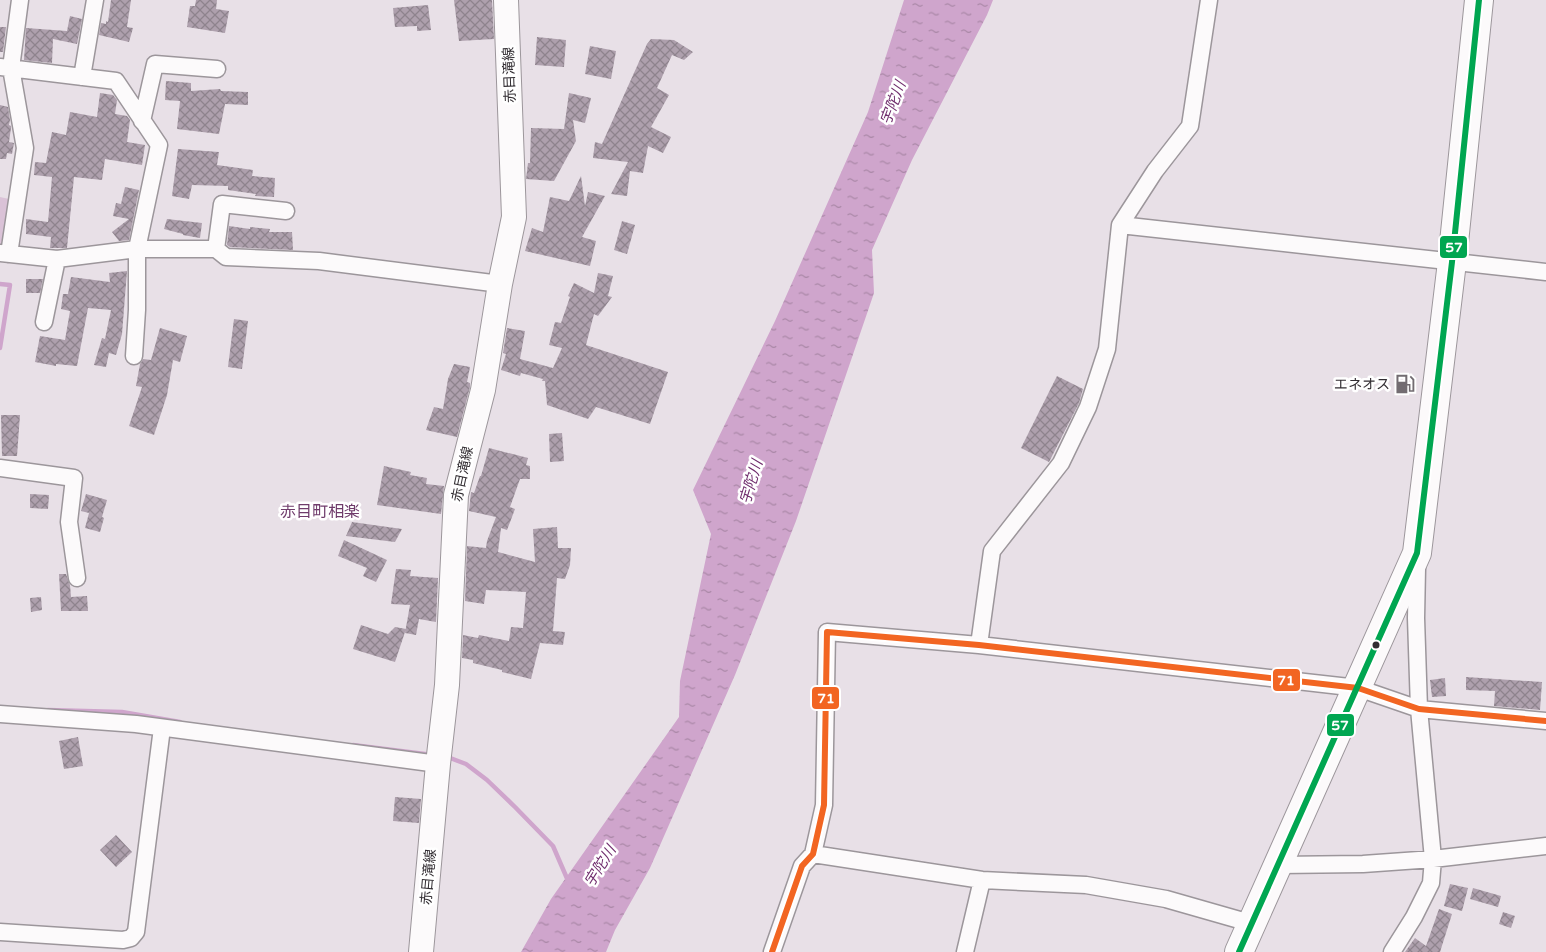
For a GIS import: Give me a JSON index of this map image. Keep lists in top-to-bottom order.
{
  "streets": {
    "main road": ["赤目滝線"]
  },
  "districts": ["赤目町相楽"],
  "water": ["宇陀川"],
  "places": {
    "fuel station": ["エネオス"]
  },
  "lines": ["transit line 57", "transit line 71"]
}
